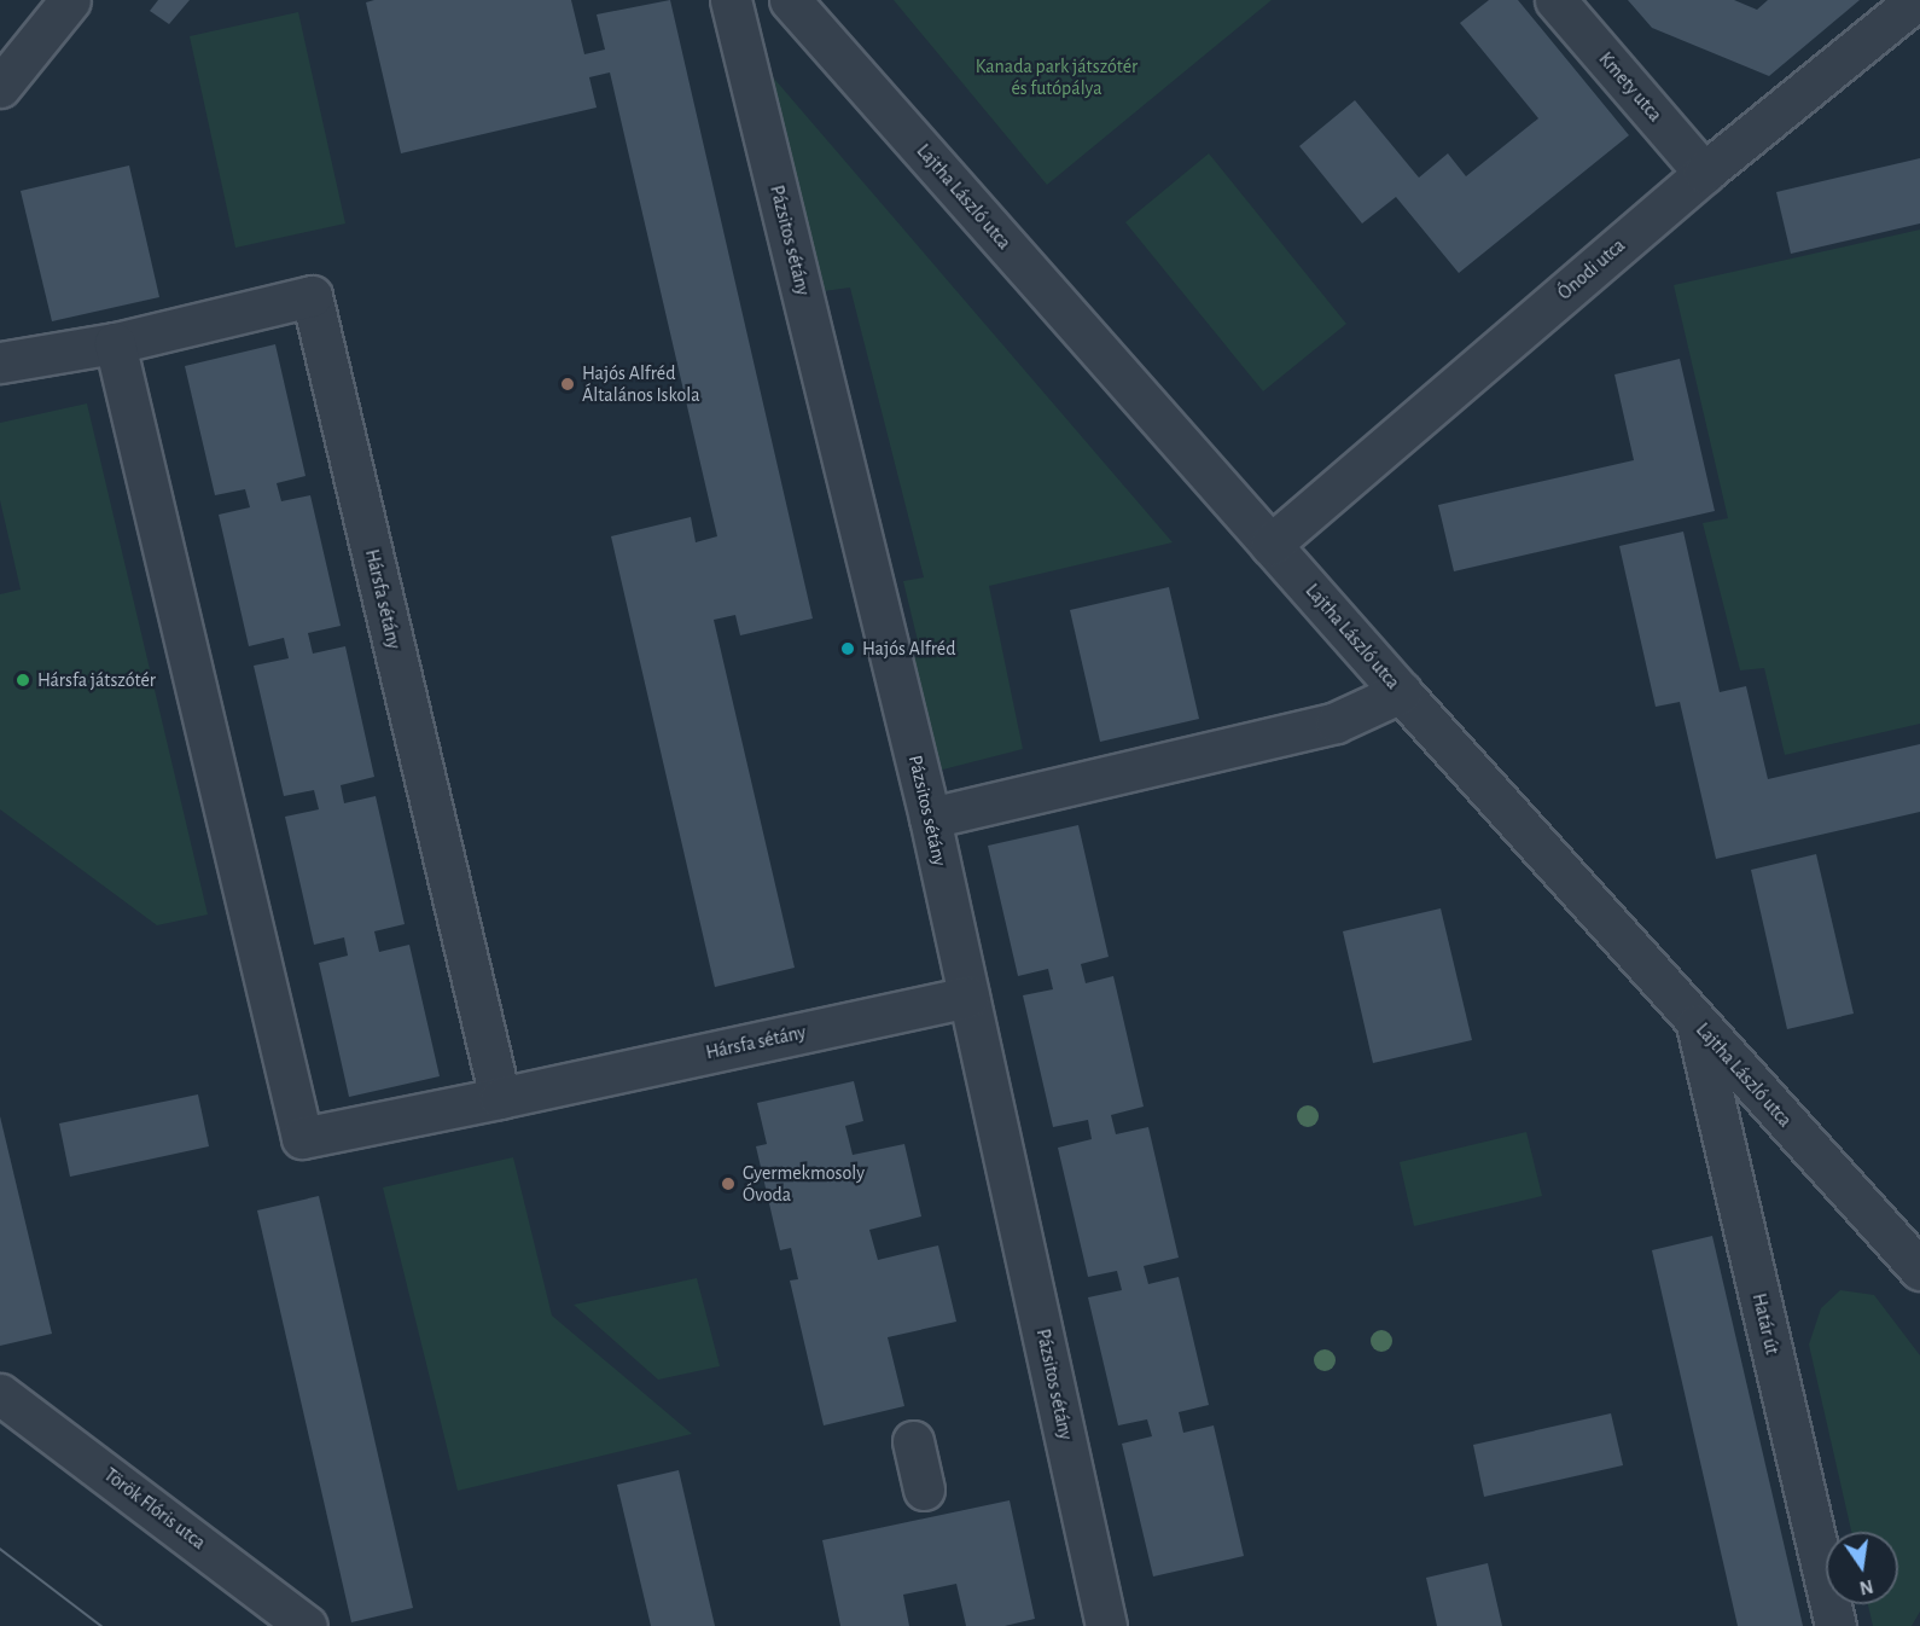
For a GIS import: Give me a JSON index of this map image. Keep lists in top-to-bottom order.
{
  "streets": {
    "street": [
      "Kmety utca",
      "Lajtha László utca",
      "Pázsitos sétány",
      "Ónodi utca",
      "Hársfa sétány",
      "Határ út",
      "Török Flóris utca"
    ]
  },
  "crossings": [
    ["Kmety utca", "Ónodi utca"],
    ["Lajtha László utca", "Ónodi utca"],
    ["Lajtha László utca", "Határ út"],
    ["Pázsitos sétány", "Hársfa sétány"]
  ],
  "parks": ["Kanada park játszótér és futópálya"],
  "places": [
    "Hajós Alfréd Általános Iskola",
    "Hajós Alfréd",
    "Hársfa játszótér",
    "Gyermekmosoly Óvoda"
  ],
  "north": "bottom"
}
